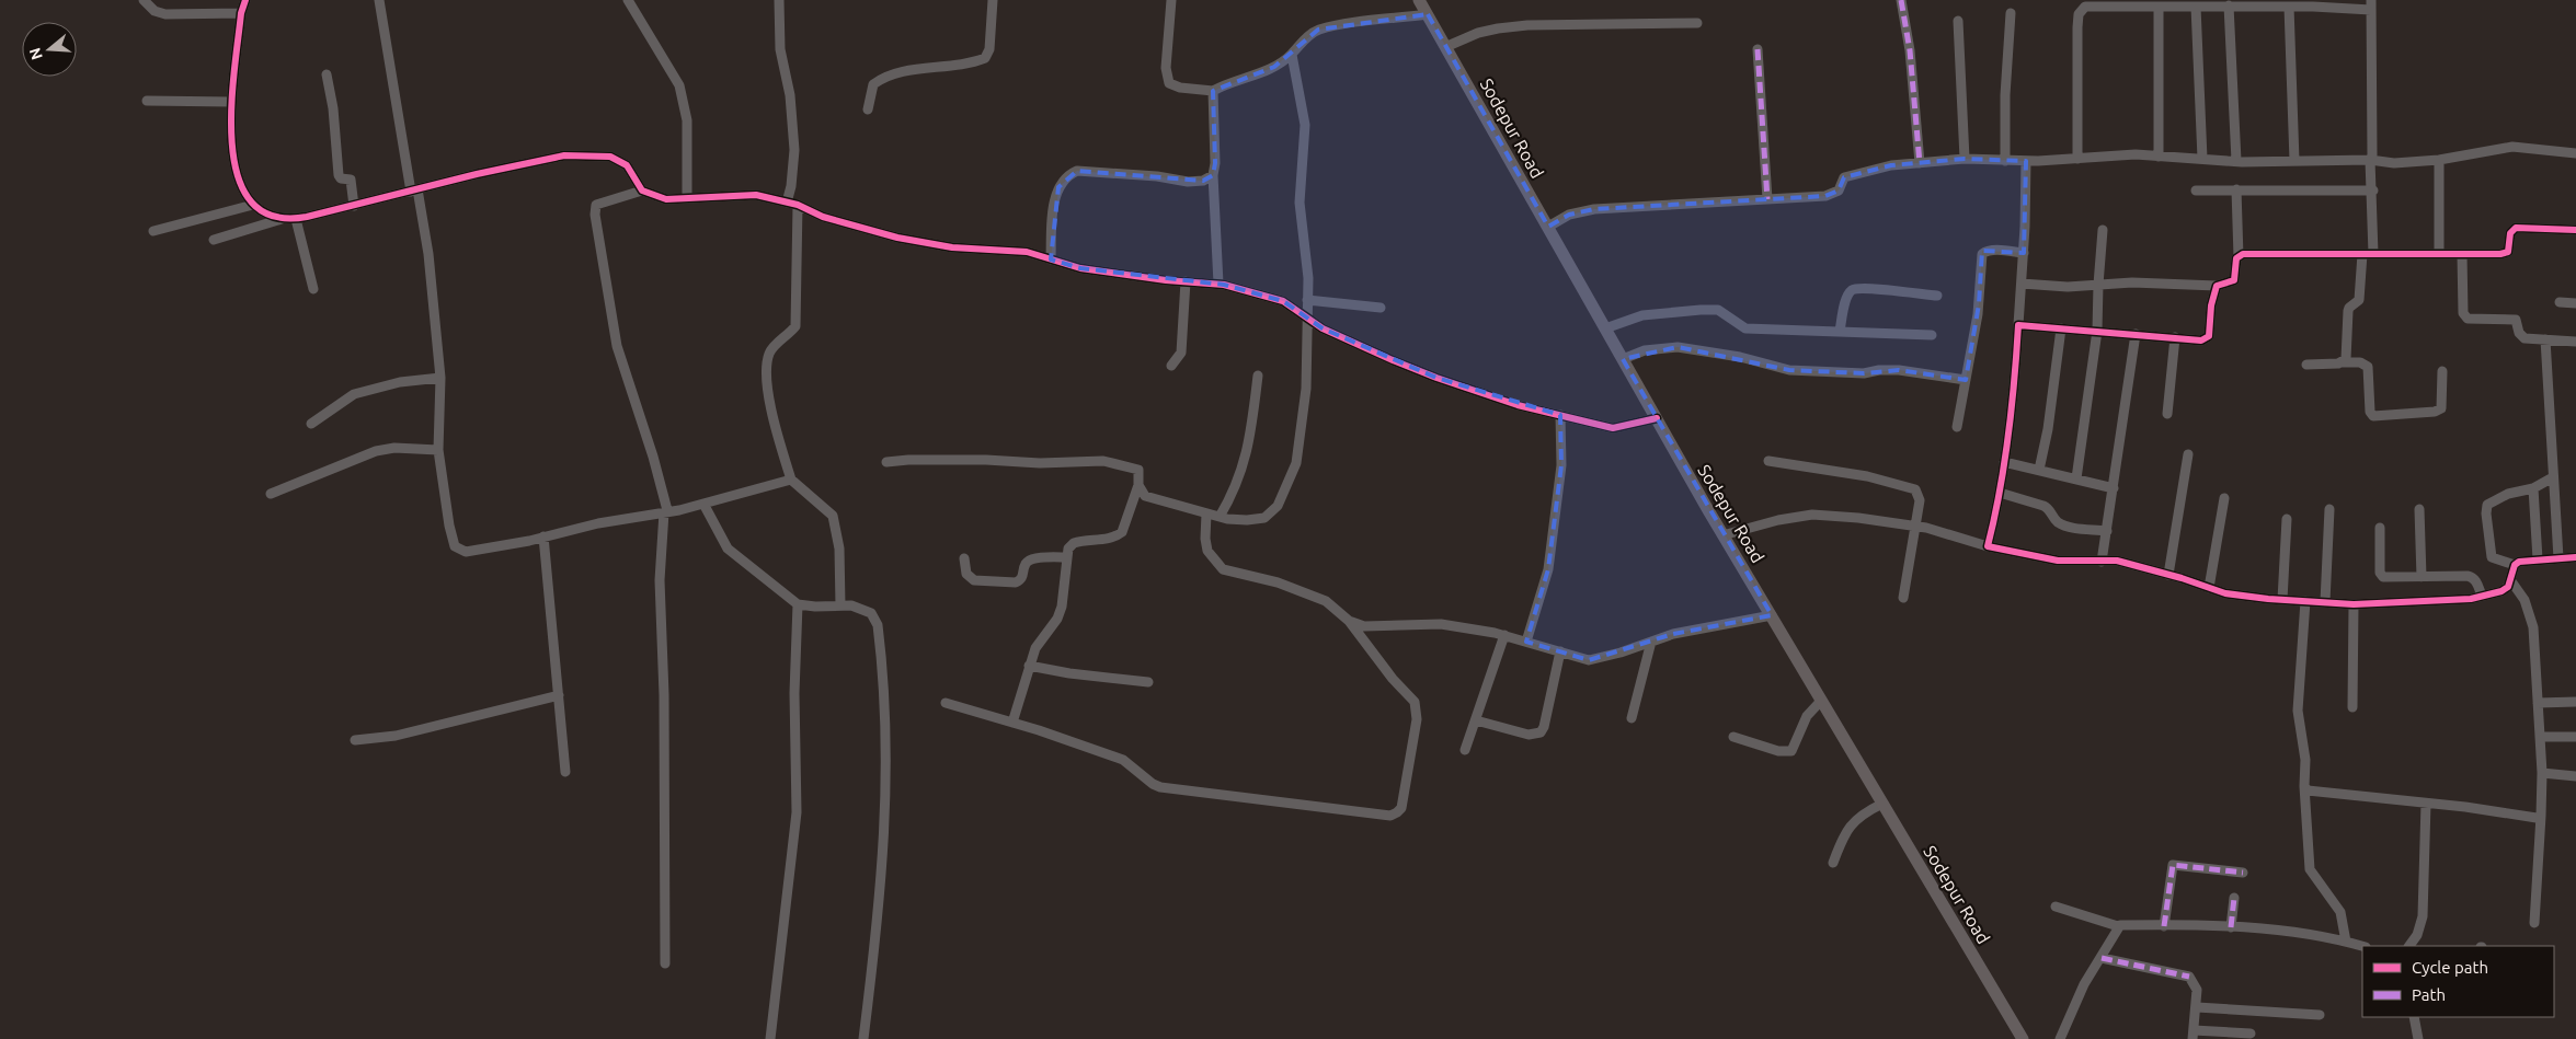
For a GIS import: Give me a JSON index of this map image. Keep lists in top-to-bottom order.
{
  "streets": {
    "main road": ["Sodepur Road"]
  },
  "legend": ["Cycle path", "Path"],
  "north": "left"
}
